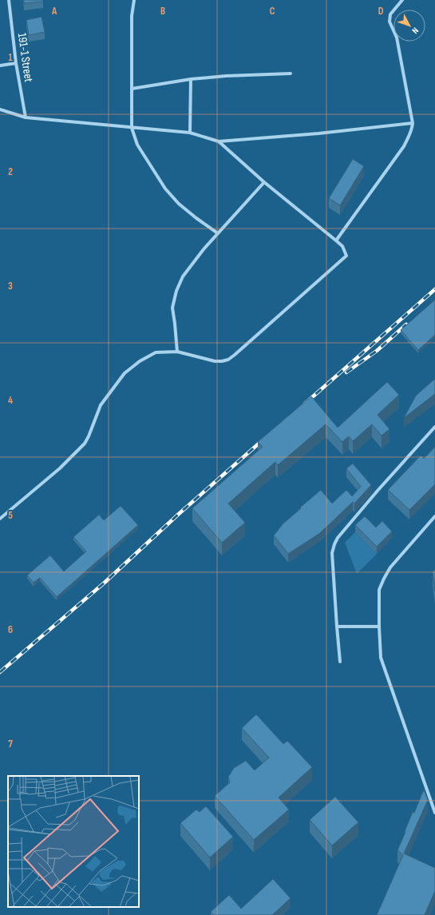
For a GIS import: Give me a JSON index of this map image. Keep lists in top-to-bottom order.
{
  "streets": {
    "street": ["191-1 Street"]
  },
  "north": "bottom right",
  "grid": {
    "columns": [
      "A",
      "B",
      "C",
      "D"
    ],
    "rows": [
      "1",
      "2",
      "3",
      "4",
      "5",
      "6",
      "7"
    ]
  }
}
